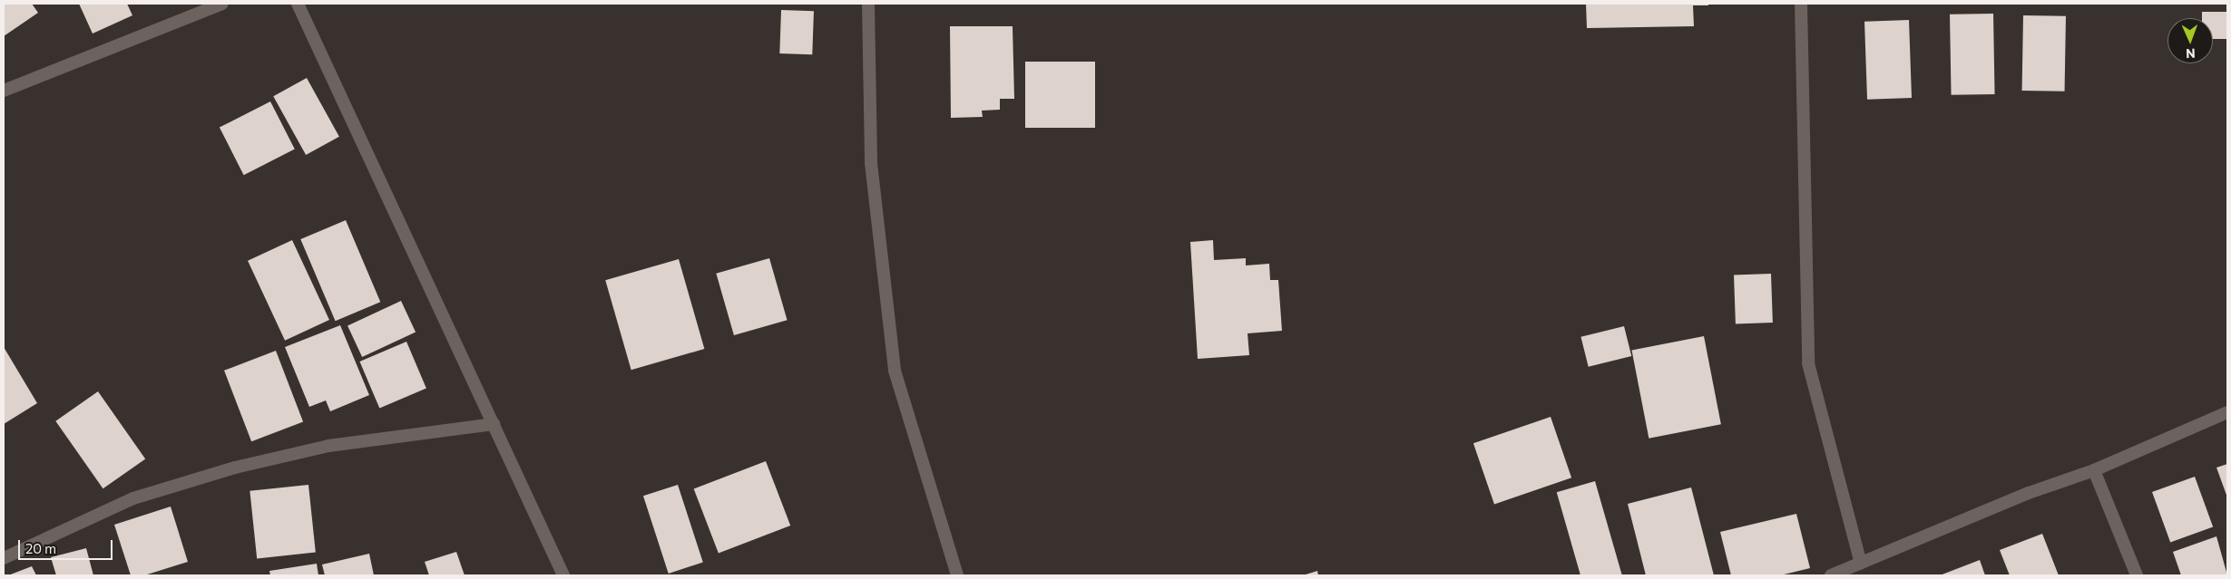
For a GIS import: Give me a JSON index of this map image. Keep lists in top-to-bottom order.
{
  "scale_bar": "20 m",
  "north": "bottom"
}
